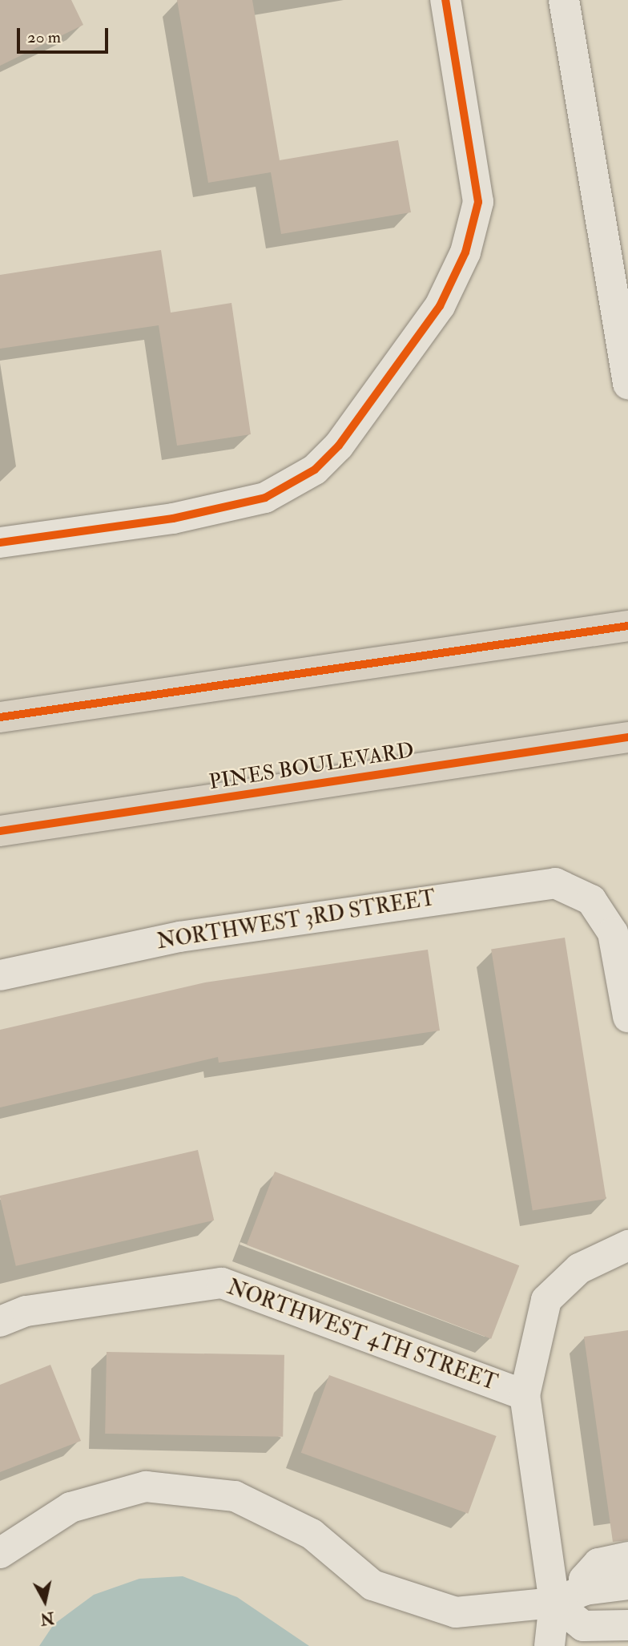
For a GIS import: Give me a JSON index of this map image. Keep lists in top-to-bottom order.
{
  "streets": {
    "highway": ["PINES BOULEVARD"],
    "street": ["NORTHWEST 3RD STREET", "NORTHWEST 4TH STREET"]
  },
  "scale_bar": "20 m",
  "north": "bottom"
}
